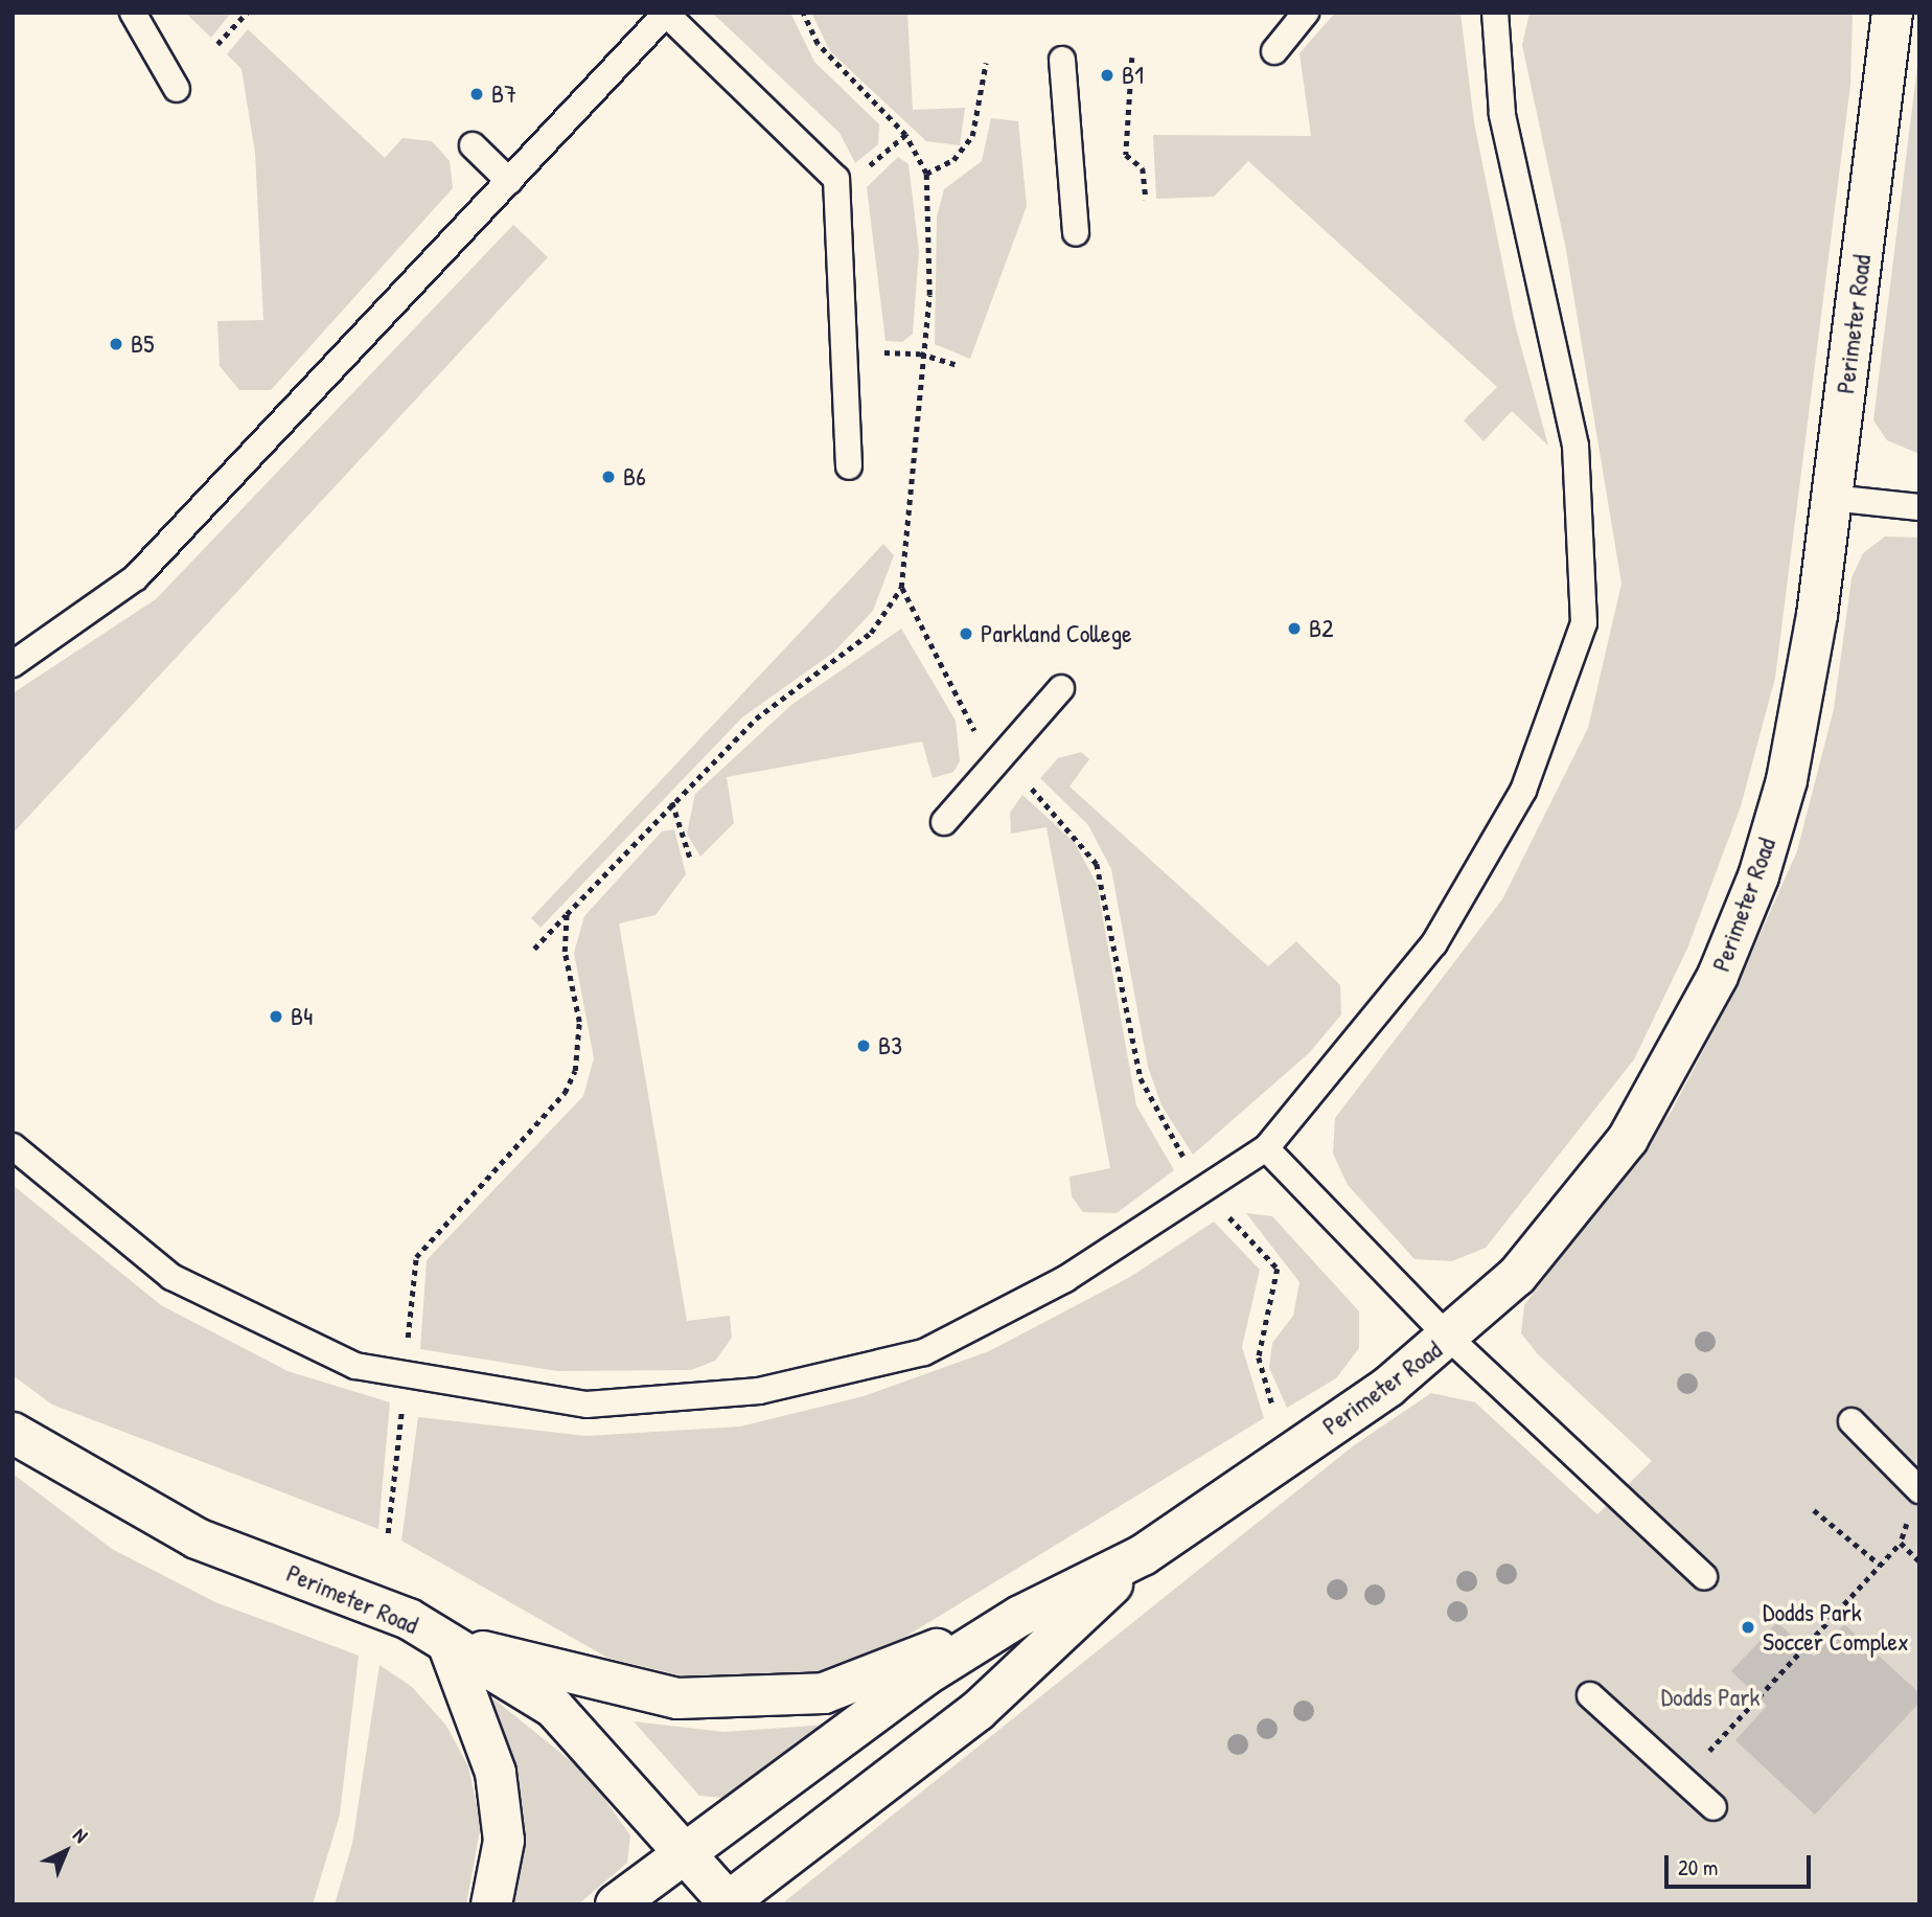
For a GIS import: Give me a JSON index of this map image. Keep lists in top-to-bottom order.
{
  "streets": {
    "street": ["Perimeter Road"]
  },
  "parks": ["Dodds Park"],
  "places": [
    "B1",
    "B7",
    "B5",
    "B6",
    "B2",
    "Parkland College",
    "B4",
    "B3",
    "Dodds Park Soccer Complex"
  ],
  "scale_bar": "20 m",
  "north": "top right"
}
